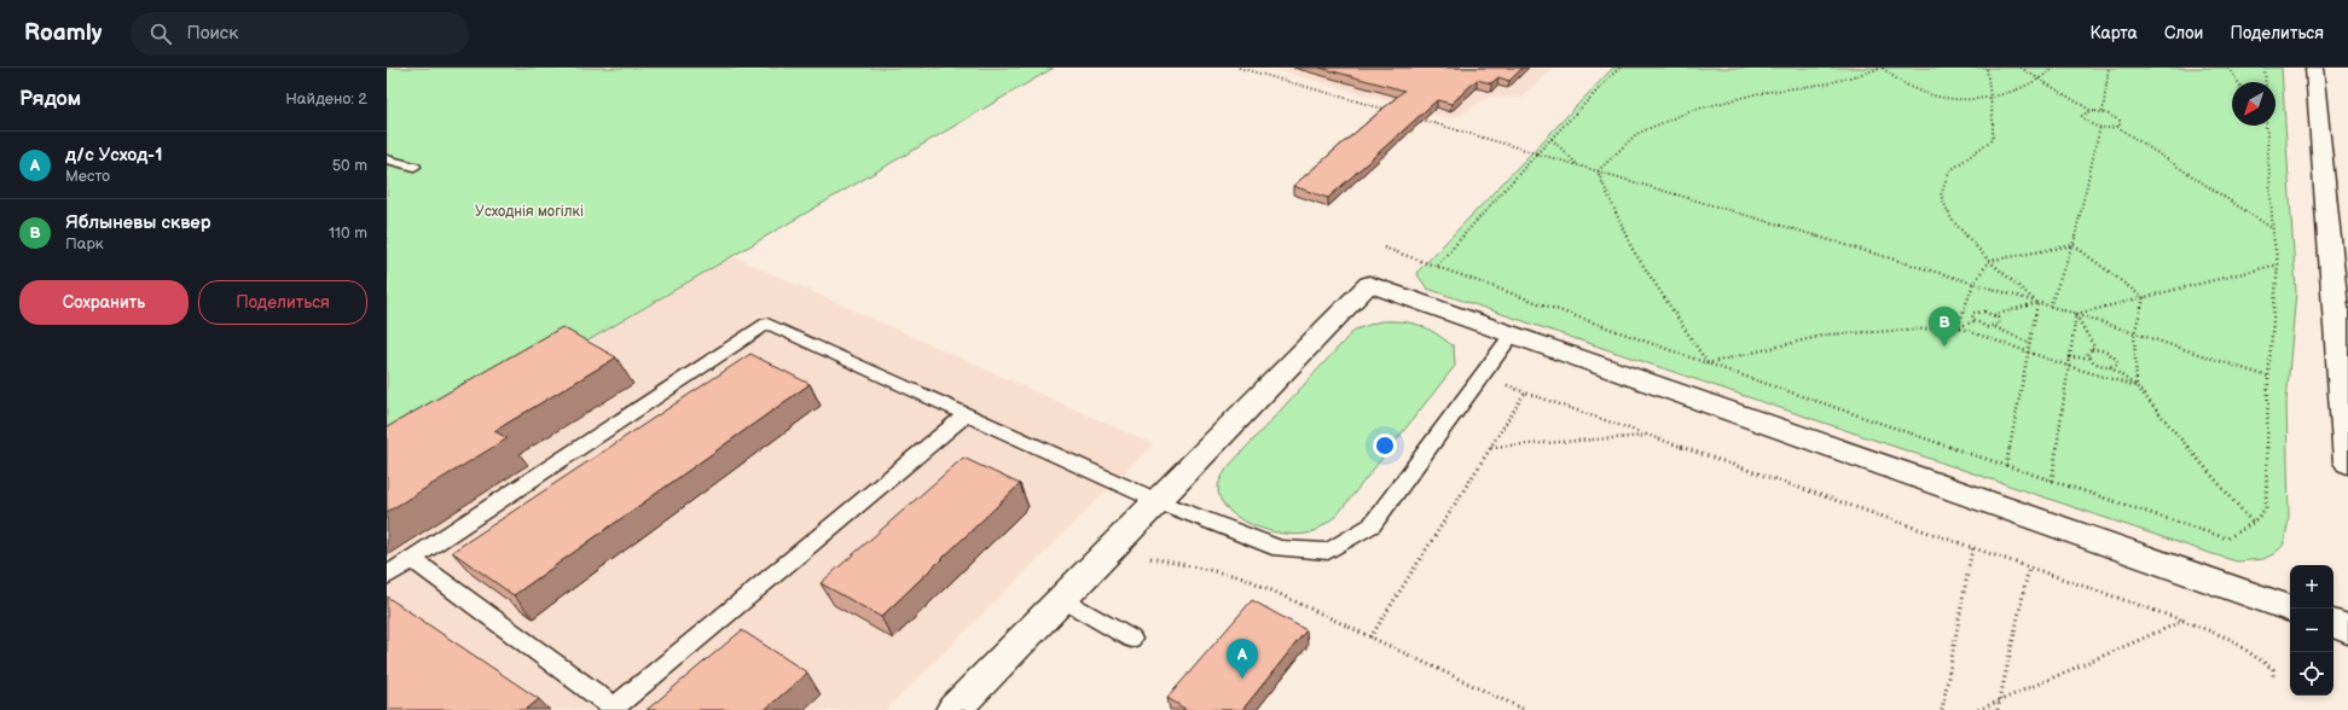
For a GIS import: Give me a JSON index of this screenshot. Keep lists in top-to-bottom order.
{
  "parks": ["Усходнія могілкі"],
  "north": "bottom left",
  "page": {
    "header": "Roamly",
    "search": "Поиск",
    "nav": ["Карта", "Слои", "Поделиться"],
    "heading": ["Рядом", "Найдено: 2"],
    "list": [
      {
        "mark": "A",
        "name": "д/с Усход-1",
        "note": "Место",
        "value": "50 m"
      },
      {
        "mark": "B",
        "name": "Яблыневы сквер",
        "note": "Парк",
        "value": "110 m"
      }
    ],
    "buttons": ["Сохранить", "Поделиться"],
    "pins": ["B", "A"],
    "map_buttons": ["+", "−"]
  }
}
